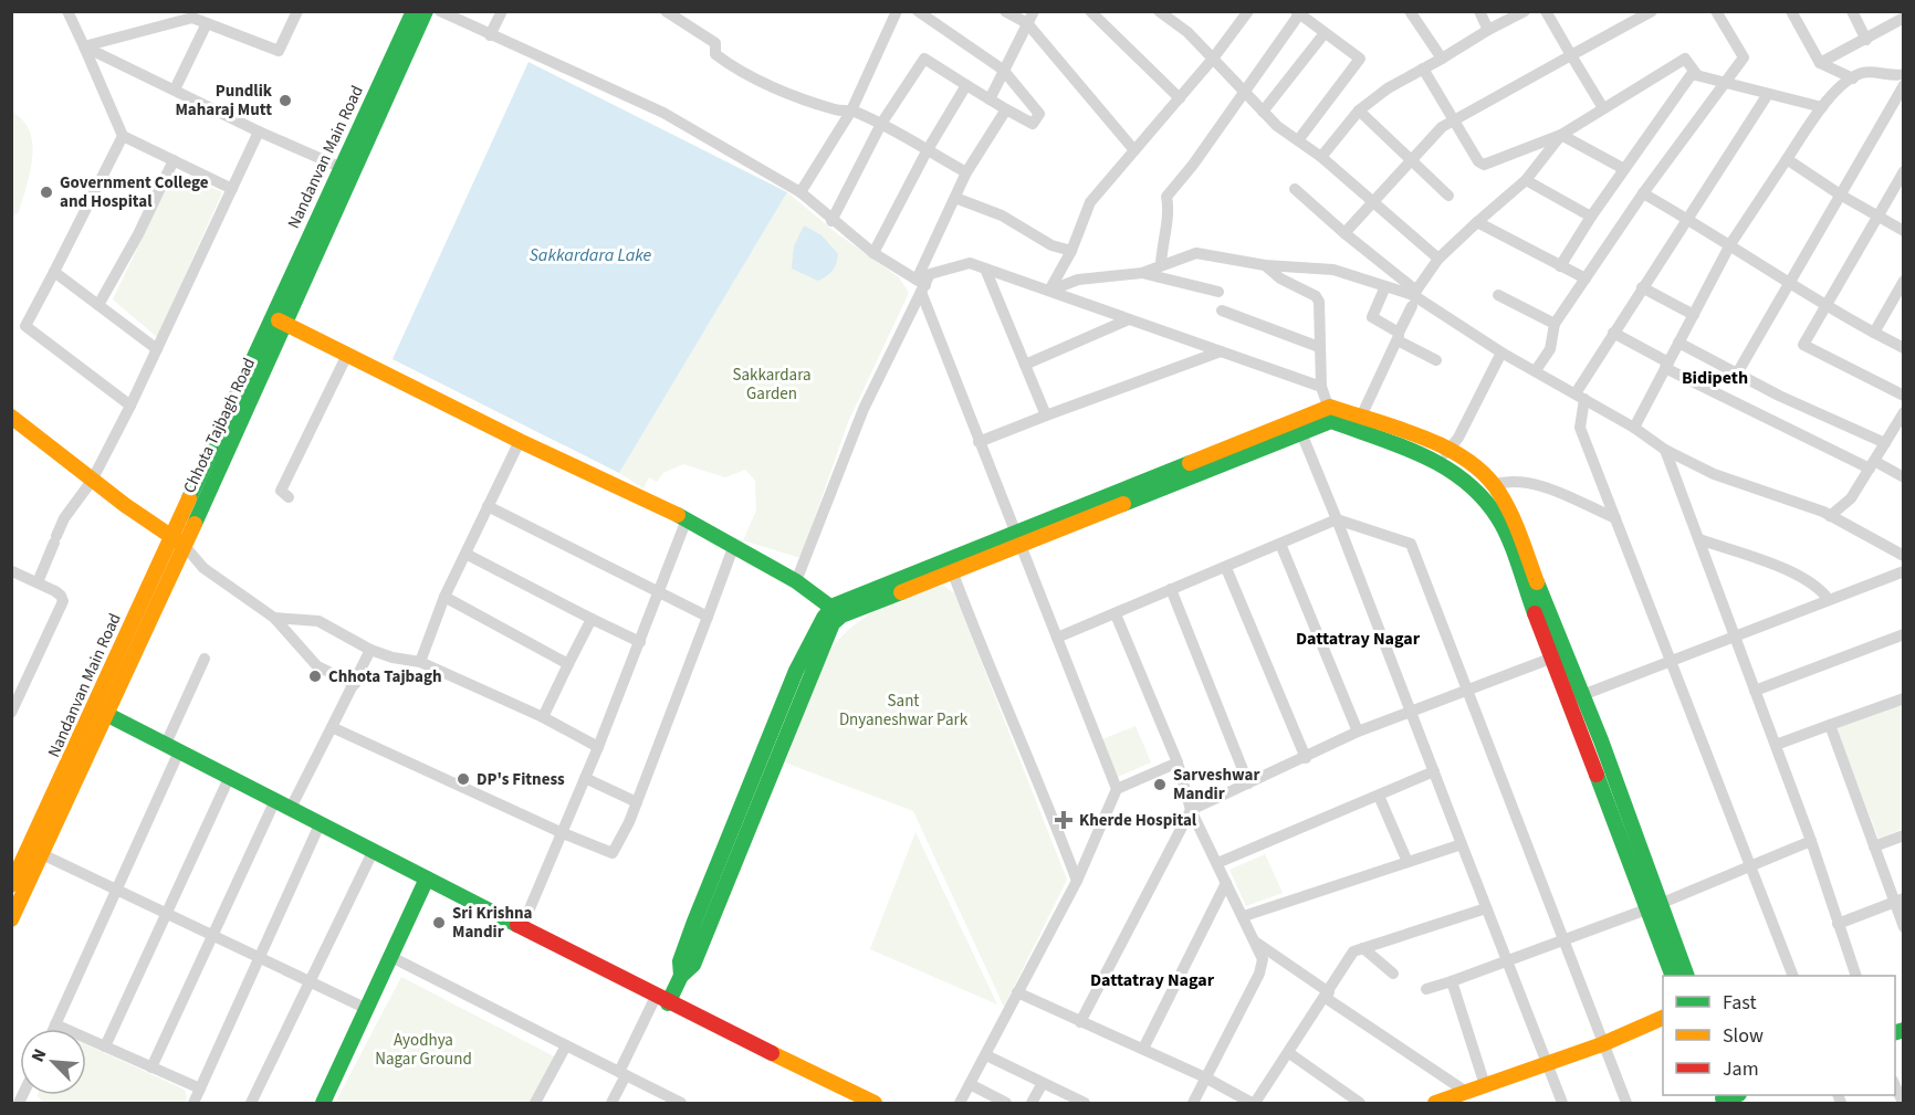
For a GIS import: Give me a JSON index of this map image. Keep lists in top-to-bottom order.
{
  "streets": {
    "main road": ["Nandanvan Main Road", "Chhota Tajbagh Road"]
  },
  "crossings": [
    ["Nandanvan Main Road", "Chhota Tajbagh Road"]
  ],
  "districts": ["Bidipeth", "Dattatray Nagar", "Dattatray Nagar"],
  "water": ["Sakkardara Lake"],
  "parks": ["Sakkardara Garden", "Sant Dnyaneshwar Park", "Ayodhya Nagar Ground"],
  "places": {
    "other": [
      "Pundlik Maharaj Mutt",
      "Government College and Hospital",
      "Chhota Tajbagh",
      "DP's Fitness",
      "Sarveshwar Mandir",
      "Sri Krishna Mandir"
    ],
    "health": ["Kherde Hospital"]
  },
  "legend": ["Fast", "Slow", "Jam"],
  "north": "top left"
}
